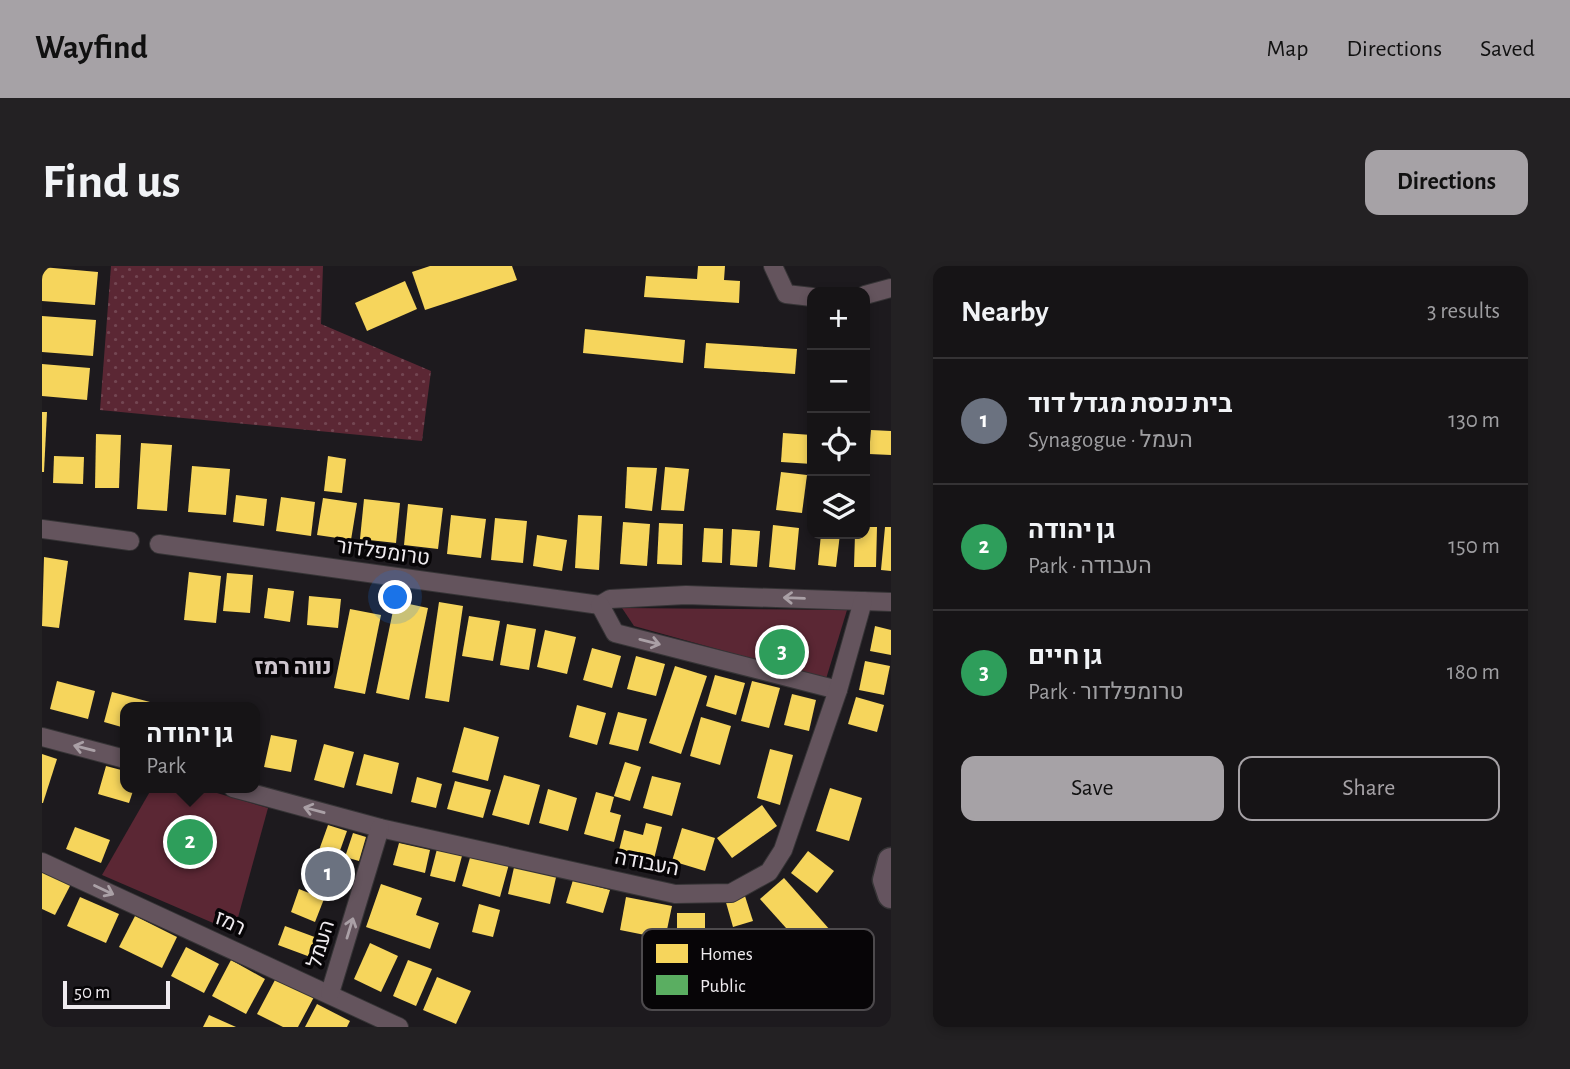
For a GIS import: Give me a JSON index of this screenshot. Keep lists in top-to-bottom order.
{
  "streets": {
    "street": [
      "טרומפלדור",
      "העבודה",
      "רמז",
      "העמל"
    ]
  },
  "crossings": [
    ["טרומפלדור", "העבודה"],
    ["העבודה", "העמל"],
    ["רמז", "העמל"]
  ],
  "one_way": ["רמז", "העמל"],
  "districts": ["נווה רמז"],
  "legend": ["Homes", "Public"],
  "scale_bar": "50 m",
  "page": {
    "header": "Wayfind",
    "nav": ["Map", "Directions", "Saved"],
    "buttons": [
      "Directions",
      ["Save", "Share"]
    ],
    "title": "Find us",
    "heading": ["Nearby", "3 results"],
    "map_buttons": ["+", "−"],
    "list": [
      {
        "mark": "1",
        "name": "בית כנסת מגדל דוד",
        "note": "Synagogue · העמל",
        "value": "130 m"
      },
      {
        "mark": "2",
        "name": "גן יהודה",
        "note": "Park · העבודה",
        "value": "150 m"
      },
      {
        "mark": "3",
        "name": "גן חיים",
        "note": "Park · טרומפלדור",
        "value": "180 m"
      }
    ],
    "pins": ["3", "2", "1"],
    "popup": ["גן יהודה", "Park"],
    "scale": "50 m"
  }
}
